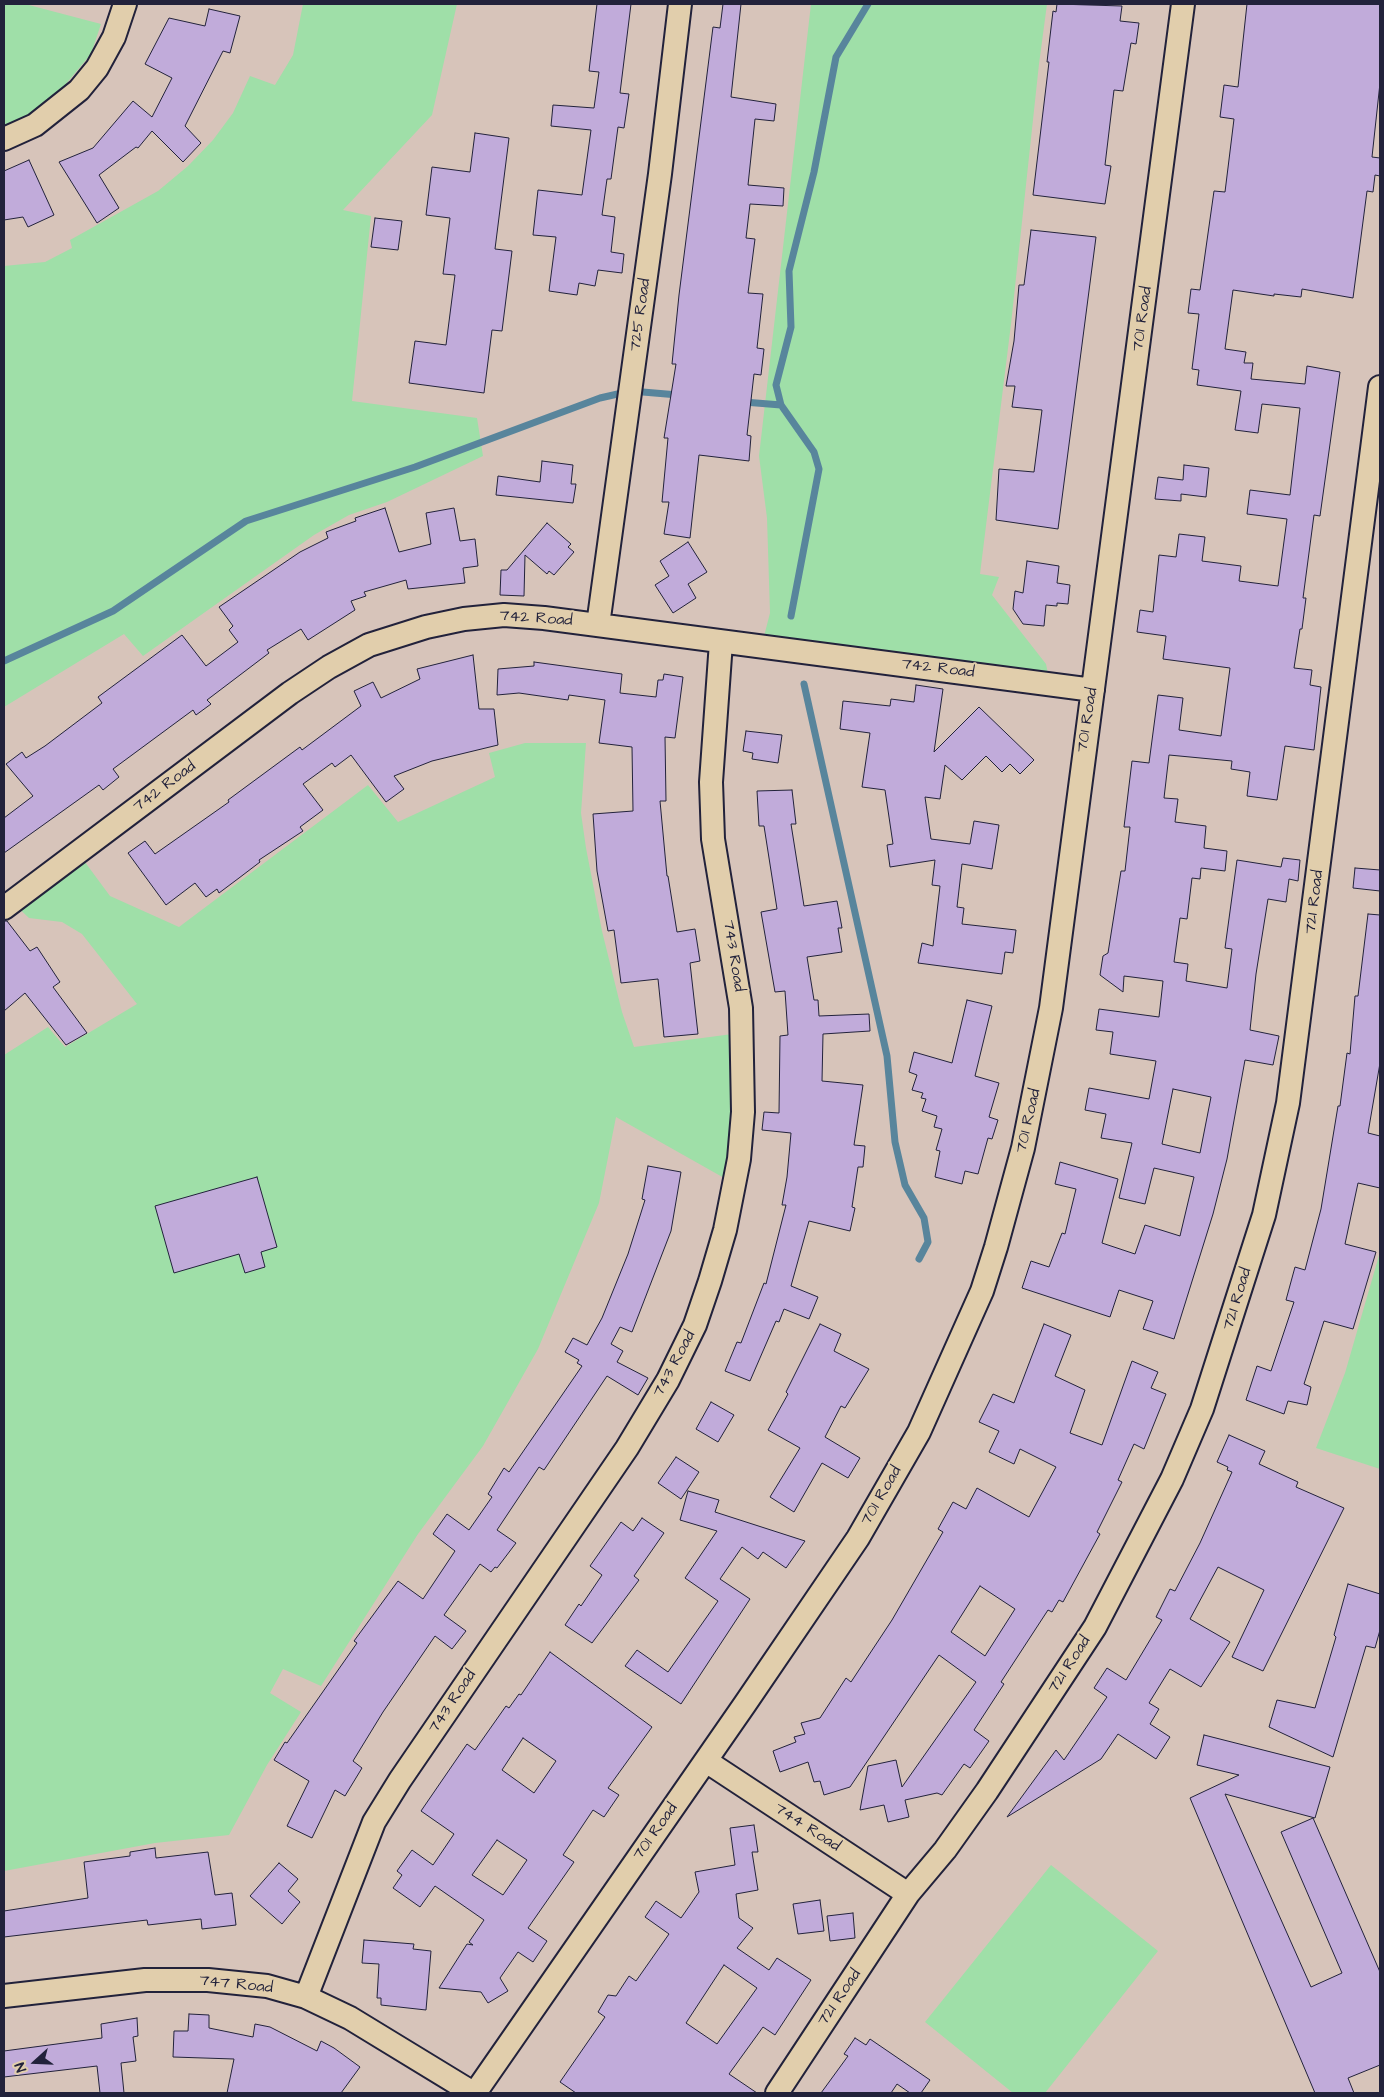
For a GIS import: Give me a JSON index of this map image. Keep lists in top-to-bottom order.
{
  "streets": {
    "street": [
      "725 Road",
      "701 Road",
      "742 Road",
      "721 Road",
      "743 Road",
      "744 Road",
      "747 Road"
    ]
  },
  "crossings": [
    ["725 Road", "742 Road"],
    ["701 Road", "742 Road"],
    ["701 Road", "744 Road"],
    ["701 Road", "747 Road"],
    ["742 Road", "743 Road"],
    ["721 Road", "744 Road"],
    ["743 Road", "747 Road"]
  ],
  "north": "left"
}
